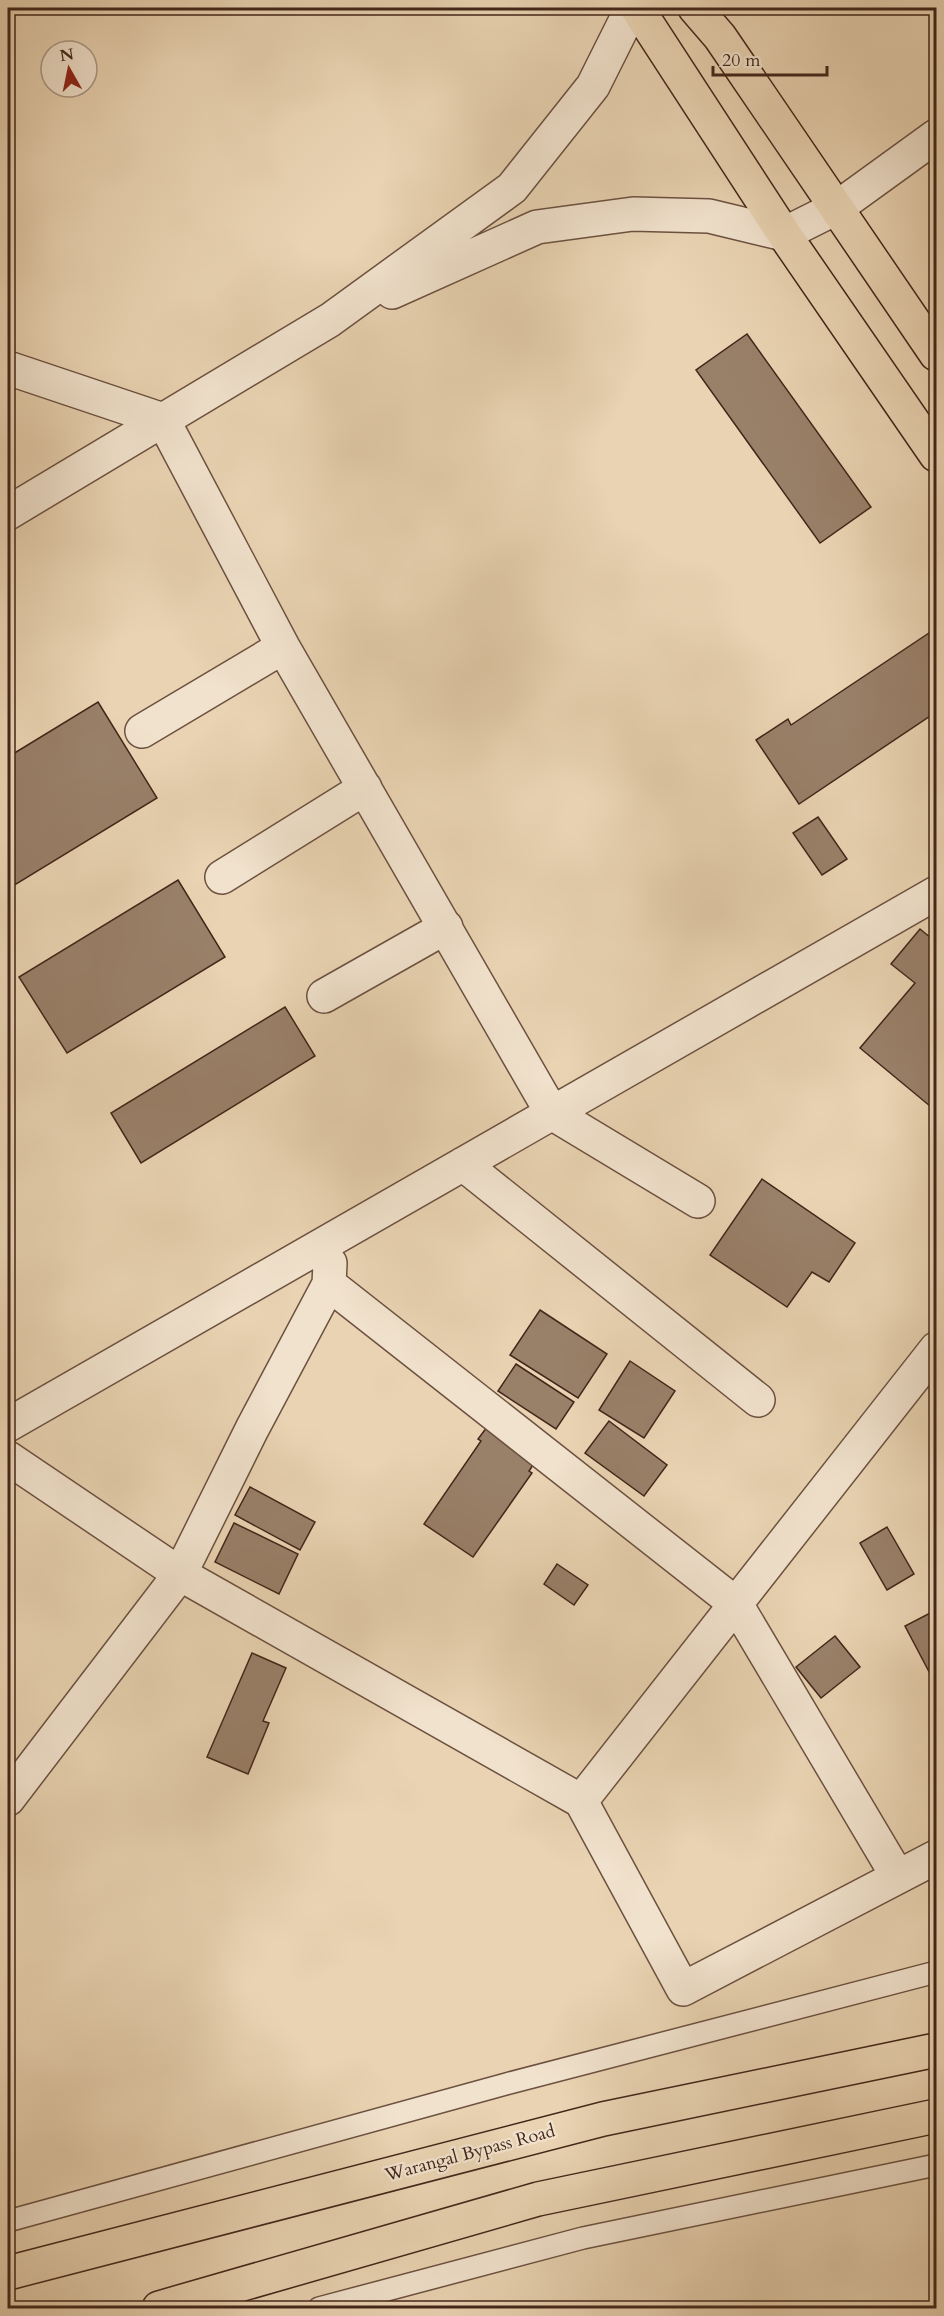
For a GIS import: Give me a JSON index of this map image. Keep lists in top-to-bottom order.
{
  "streets": {
    "highway": ["Warangal Bypass Road"]
  },
  "scale_bar": "20 m",
  "north": "top"
}
